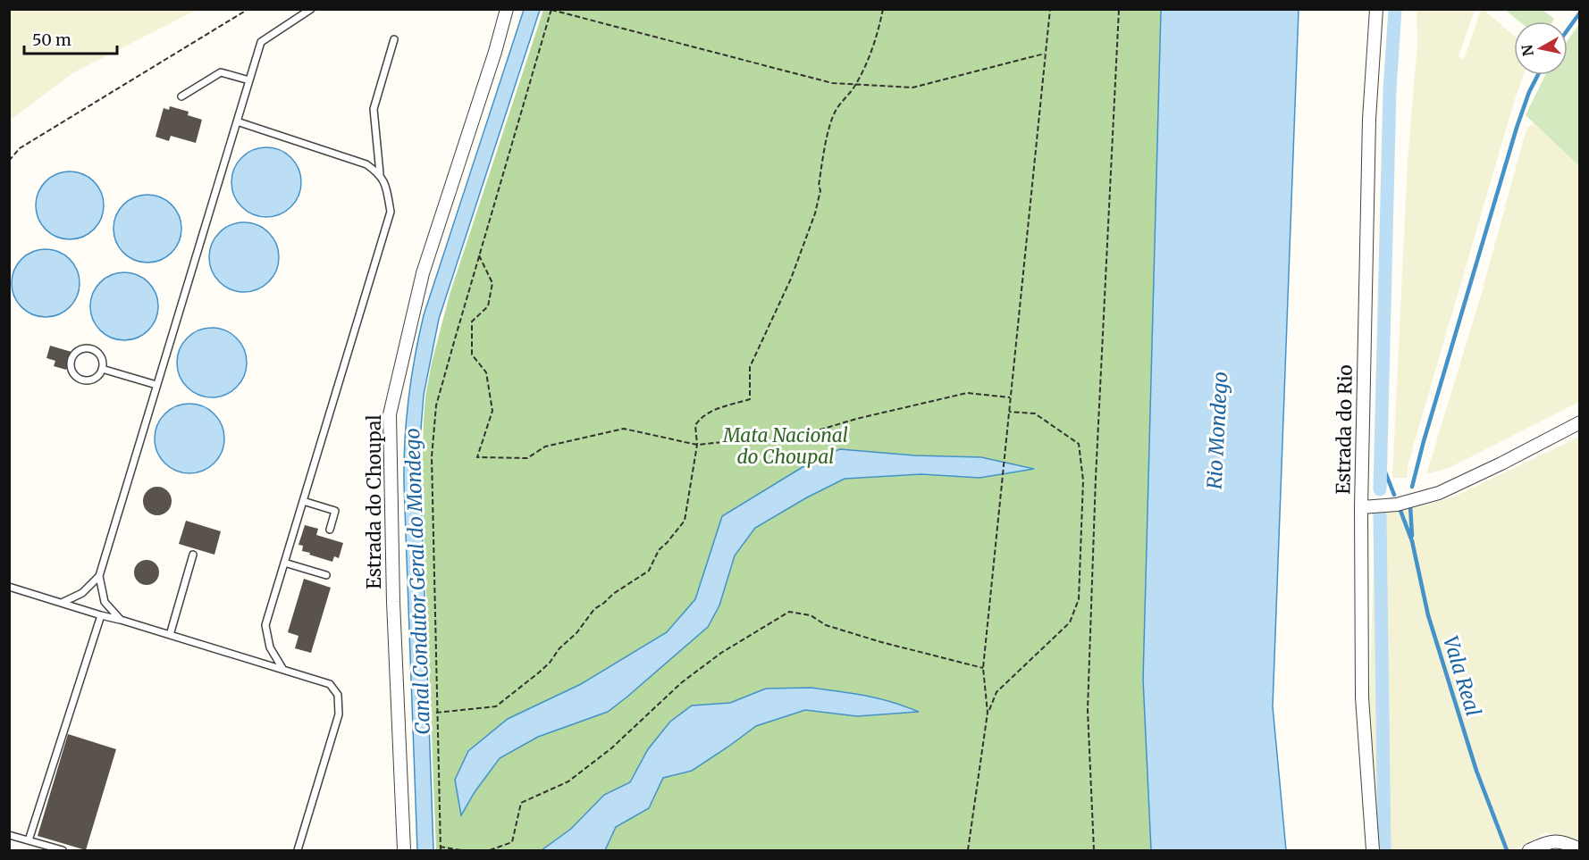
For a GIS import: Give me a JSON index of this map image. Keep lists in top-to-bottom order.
{
  "streets": {
    "street": ["Estrada do Rio", "Estrada do Choupal"]
  },
  "water": ["Rio Mondego", "Canal Condutor Geral do Mondego", "Vala Real"],
  "parks": ["Mata Nacional do Choupal"],
  "scale_bar": "50 m",
  "north": "left"
}
